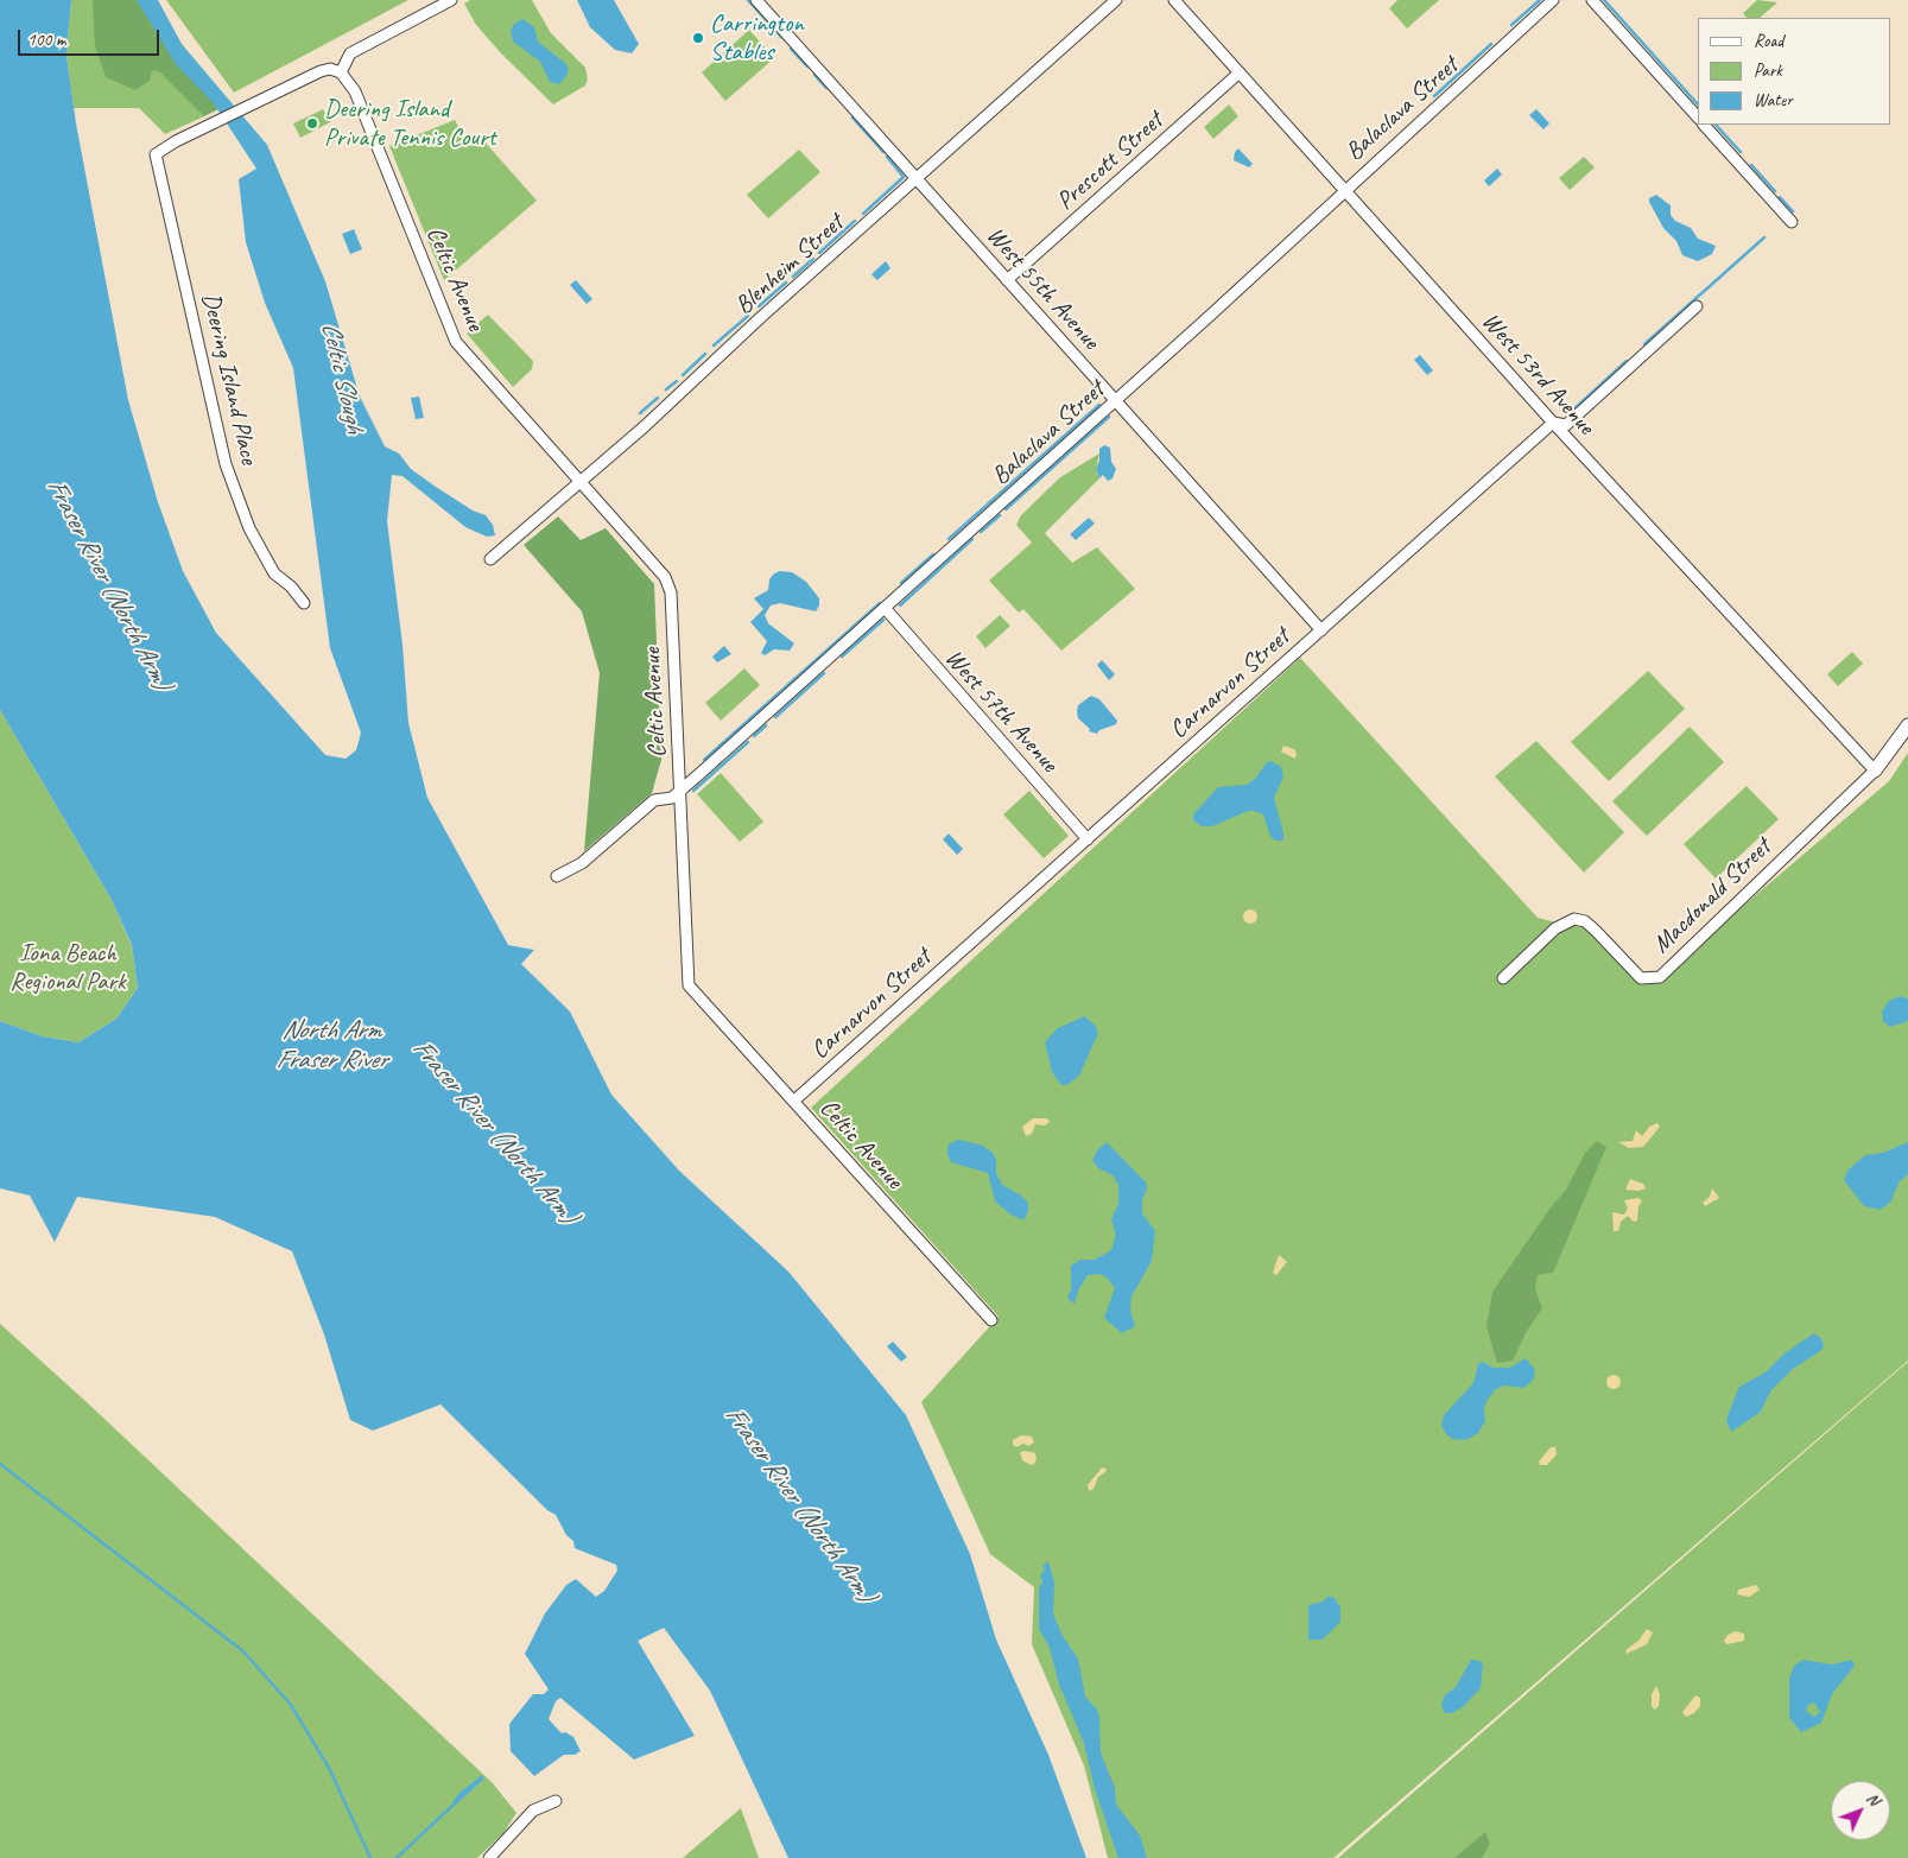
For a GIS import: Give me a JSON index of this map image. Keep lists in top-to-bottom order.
{
  "streets": {
    "street": [
      "Balaclava Street",
      "Prescott Street",
      "Blenheim Street",
      "Celtic Avenue",
      "West 55th Avenue",
      "West 53rd Avenue",
      "Deering Island Place",
      "Carnarvon Street",
      "West 57th Avenue",
      "Macdonald Street"
    ]
  },
  "crossings": [
    ["Balaclava Street", "Celtic Avenue"],
    ["Balaclava Street", "West 55th Avenue"],
    ["Balaclava Street", "West 53rd Avenue"],
    ["Balaclava Street", "West 57th Avenue"],
    ["Prescott Street", "West 55th Avenue"],
    ["Prescott Street", "West 53rd Avenue"],
    ["Blenheim Street", "Celtic Avenue"],
    ["Blenheim Street", "West 55th Avenue"],
    ["Celtic Avenue", "Deering Island Place"],
    ["Celtic Avenue", "Carnarvon Street"],
    ["West 55th Avenue", "Carnarvon Street"],
    ["West 53rd Avenue", "Carnarvon Street"],
    ["West 53rd Avenue", "Macdonald Street"],
    ["Carnarvon Street", "West 57th Avenue"]
  ],
  "water": ["Celtic Slough", "Fraser River (North Arm)", "North Arm Fraser River"],
  "parks": ["Iona Beach Regional Park"],
  "places": ["Carrington Stables", "Deering Island Private Tennis Court"],
  "legend": ["Road", "Park", "Water"],
  "scale_bar": "100 m",
  "north": "top right"
}
